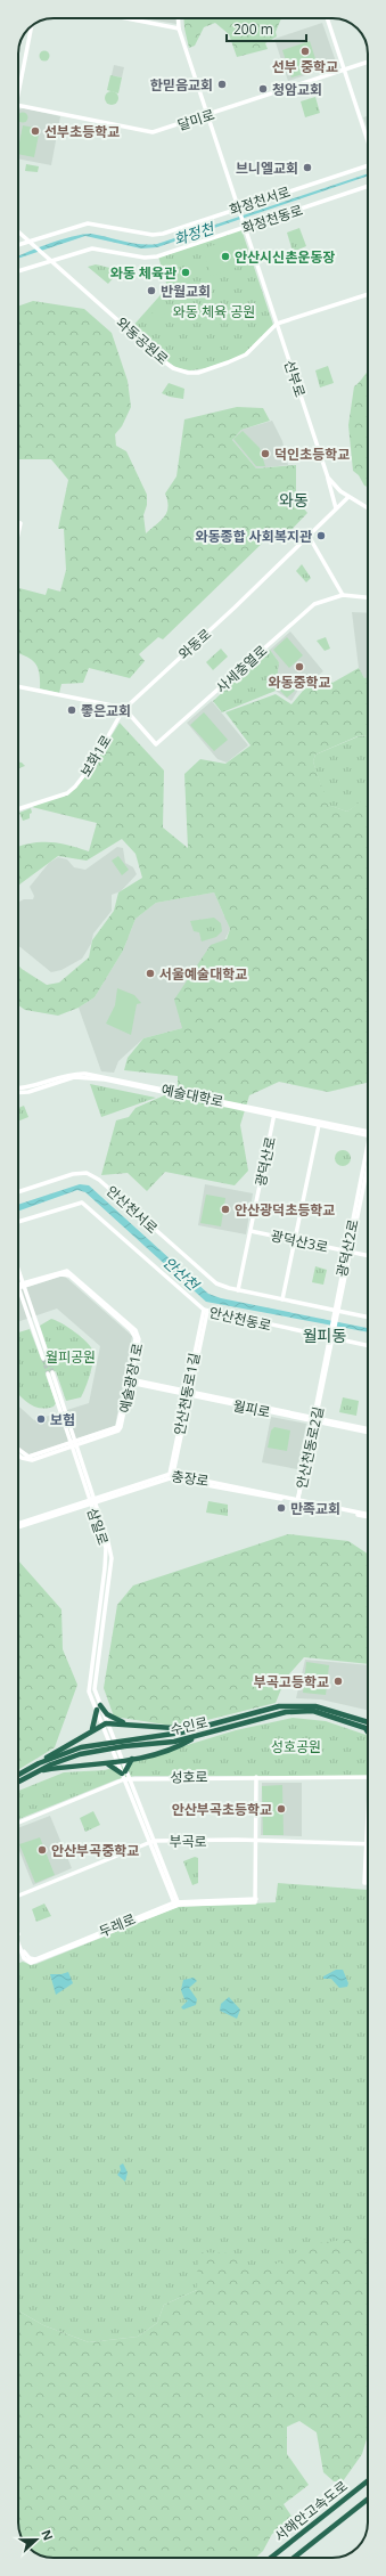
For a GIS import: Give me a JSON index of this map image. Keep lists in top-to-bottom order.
{
  "streets": {
    "highway": ["수인로", "서해안고속도로"],
    "street": [
      "달미로",
      "화정천서로",
      "화정천동로",
      "와동공원로",
      "선부로",
      "와동로",
      "사세충열로",
      "보화1로",
      "예술대학로",
      "광덕산로",
      "안산천서로",
      "광덕산3로",
      "광덕산2로",
      "안산천동로",
      "예술광장1로",
      "안산천동로1길",
      "월피로",
      "안산천동로2길",
      "충장로",
      "삼일로",
      "성호로",
      "부곡로",
      "두레로"
    ]
  },
  "crossings": [
    ["화정천서로", "와동공원로"],
    ["화정천서로", "선부로"],
    ["화정천동로", "와동공원로"],
    ["화정천동로", "선부로"],
    ["와동공원로", "선부로"],
    ["선부로", "와동로"],
    ["와동로", "사세충열로"],
    ["와동로", "보화1로"],
    ["사세충열로", "보화1로"],
    ["예술대학로", "광덕산로"],
    ["광덕산로", "안산천서로"],
    ["광덕산로", "광덕산3로"],
    ["안산천서로", "광덕산2로"],
    ["광덕산3로", "광덕산2로"],
    ["광덕산2로", "안산천동로"],
    ["광덕산2로", "안산천동로2길"],
    ["안산천동로", "안산천동로1길"],
    ["안산천동로", "안산천동로2길"],
    ["예술광장1로", "월피로"],
    ["예술광장1로", "삼일로"],
    ["안산천동로1길", "월피로"],
    ["안산천동로1길", "충장로"],
    ["월피로", "안산천동로2길"],
    ["안산천동로2길", "충장로"],
    ["충장로", "삼일로"],
    ["삼일로", "성호로"],
    ["삼일로", "부곡로"],
    ["삼일로", "두레로"],
    ["성호로", "두레로"],
    ["부곡로", "두레로"]
  ],
  "districts": ["와동", "월피동"],
  "water": ["화정천", "안산천"],
  "parks": ["와동 체육 공원", "월피공원", "성호공원"],
  "places": [
    "선부 중학교",
    "한믿음교회",
    "청암교회",
    "선부초등학교",
    "브니엘교회",
    "안산시신촌운동장",
    "와동 체육관",
    "반월교회",
    "덕인초등학교",
    "와동종합 사회복지관",
    "와동중학교",
    "좋은교회",
    "서울예술대학교",
    "안산광덕초등학교",
    "보험",
    "만족교회",
    "부곡고등학교",
    "안산부곡초등학교",
    "안산부곡중학교"
  ],
  "scale_bar": "200 m",
  "north": "right"
}
